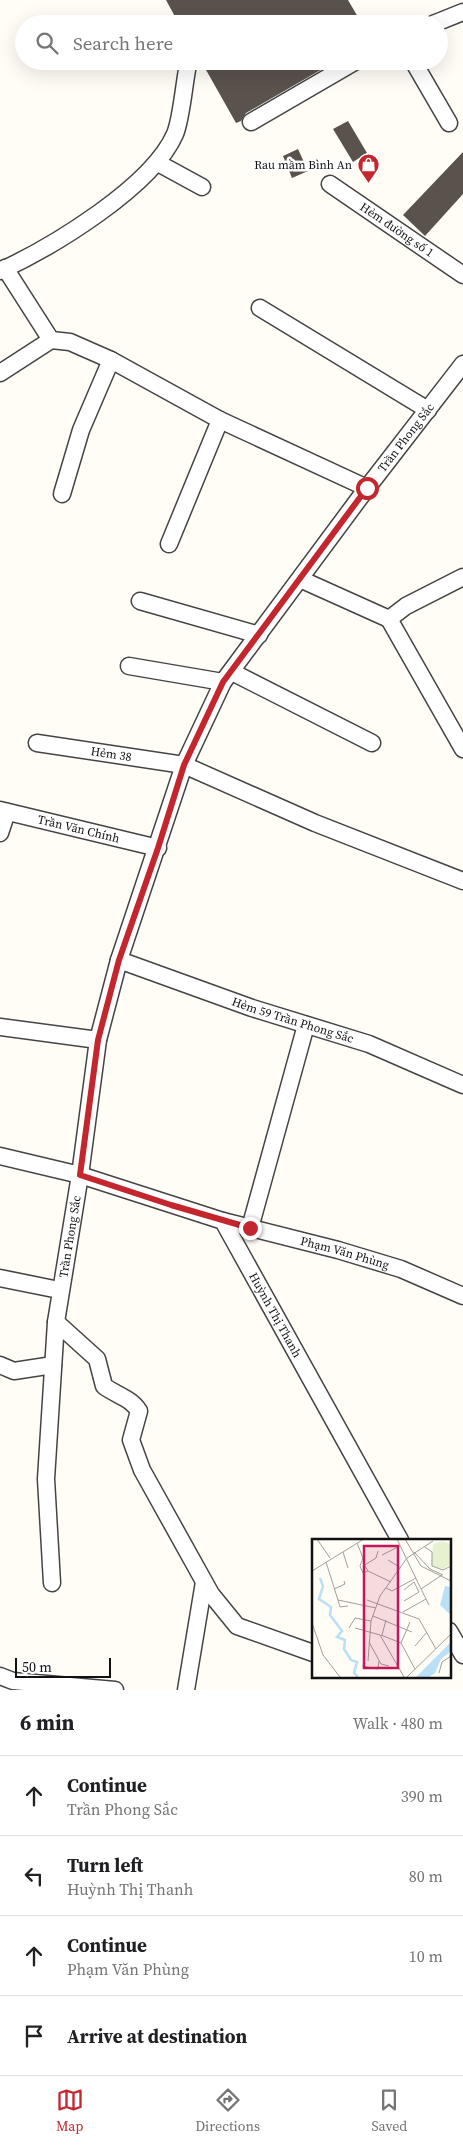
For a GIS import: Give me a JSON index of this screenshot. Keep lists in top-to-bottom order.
{
  "streets": {
    "street": [
      "Hẻm đường số 1",
      "Trần Phong Sắc",
      "Hẻm 38",
      "Trần Văn Chính",
      "Hẻm 59 Trần Phong Sắc",
      "Phạm Văn Phùng",
      "Huỳnh Thị Thanh"
    ]
  },
  "crossings": [
    ["Trần Phong Sắc", "Hẻm 38"],
    ["Trần Phong Sắc", "Trần Văn Chính"],
    ["Trần Phong Sắc", "Hẻm 59 Trần Phong Sắc"],
    ["Phạm Văn Phùng", "Huỳnh Thị Thanh"]
  ],
  "places": {
    "shop": ["Rau mầm Bình An"]
  },
  "scale_bar": "50 m",
  "page": {
    "search": "Search here",
    "scale": "50 m",
    "heading": ["6 min", "Walk · 480 m"],
    "list": [
      ["Continue", "Trần Phong Sắc", "390 m"],
      ["Turn left", "Huỳnh Thị Thanh", "80 m"],
      ["Continue", "Phạm Văn Phùng", "10 m"],
      "Arrive at destination"
    ],
    "nav": ["Map", "Directions", "Saved"]
  }
}
